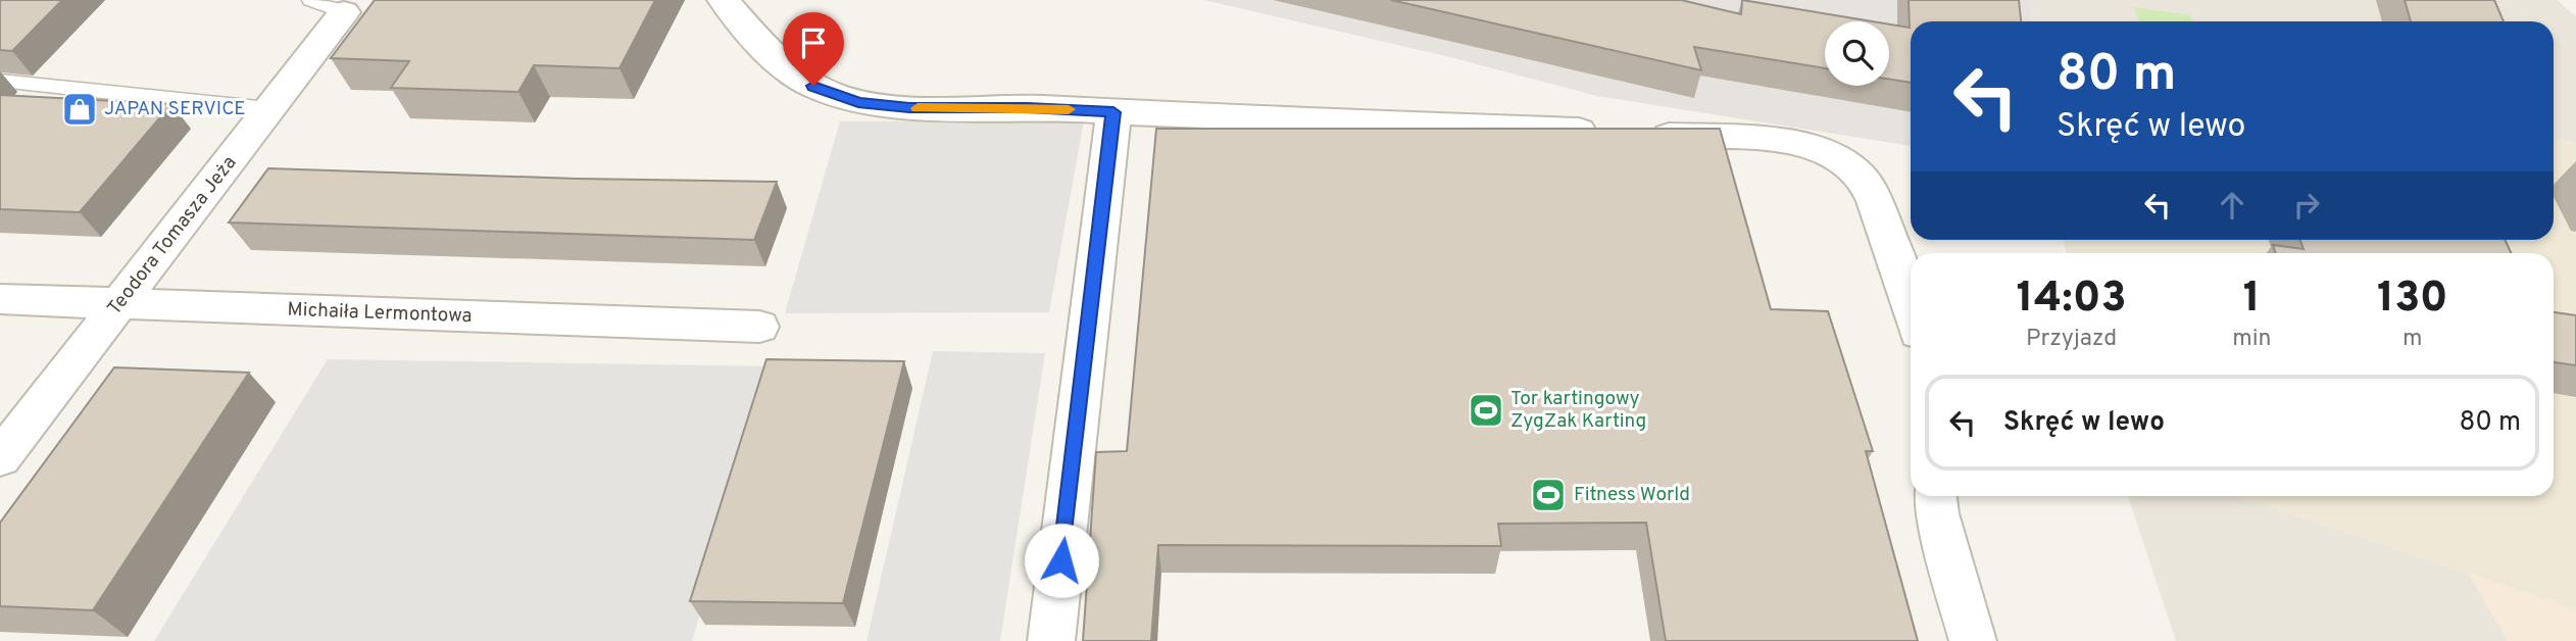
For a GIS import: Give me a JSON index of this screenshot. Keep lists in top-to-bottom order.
{
  "streets": {
    "street": ["Teodora Tomasza Jeża", "Michaiła Lermontowa"]
  },
  "crossings": [
    ["Teodora Tomasza Jeża", "Michaiła Lermontowa"]
  ],
  "places": {
    "shop": ["JAPAN SERVICE"],
    "sports": ["Tor kartingowy ZygZak Karting", "Fitness World"]
  },
  "page": {
    "turn": ["80 m", "Skręć w lewo"],
    "eta": [
      "14:03",
      "Przyjazd",
      "1",
      "min",
      "130",
      "m"
    ],
    "list": [
      {
        "name": "Skręć w lewo",
        "value": "80 m"
      }
    ]
  }
}
